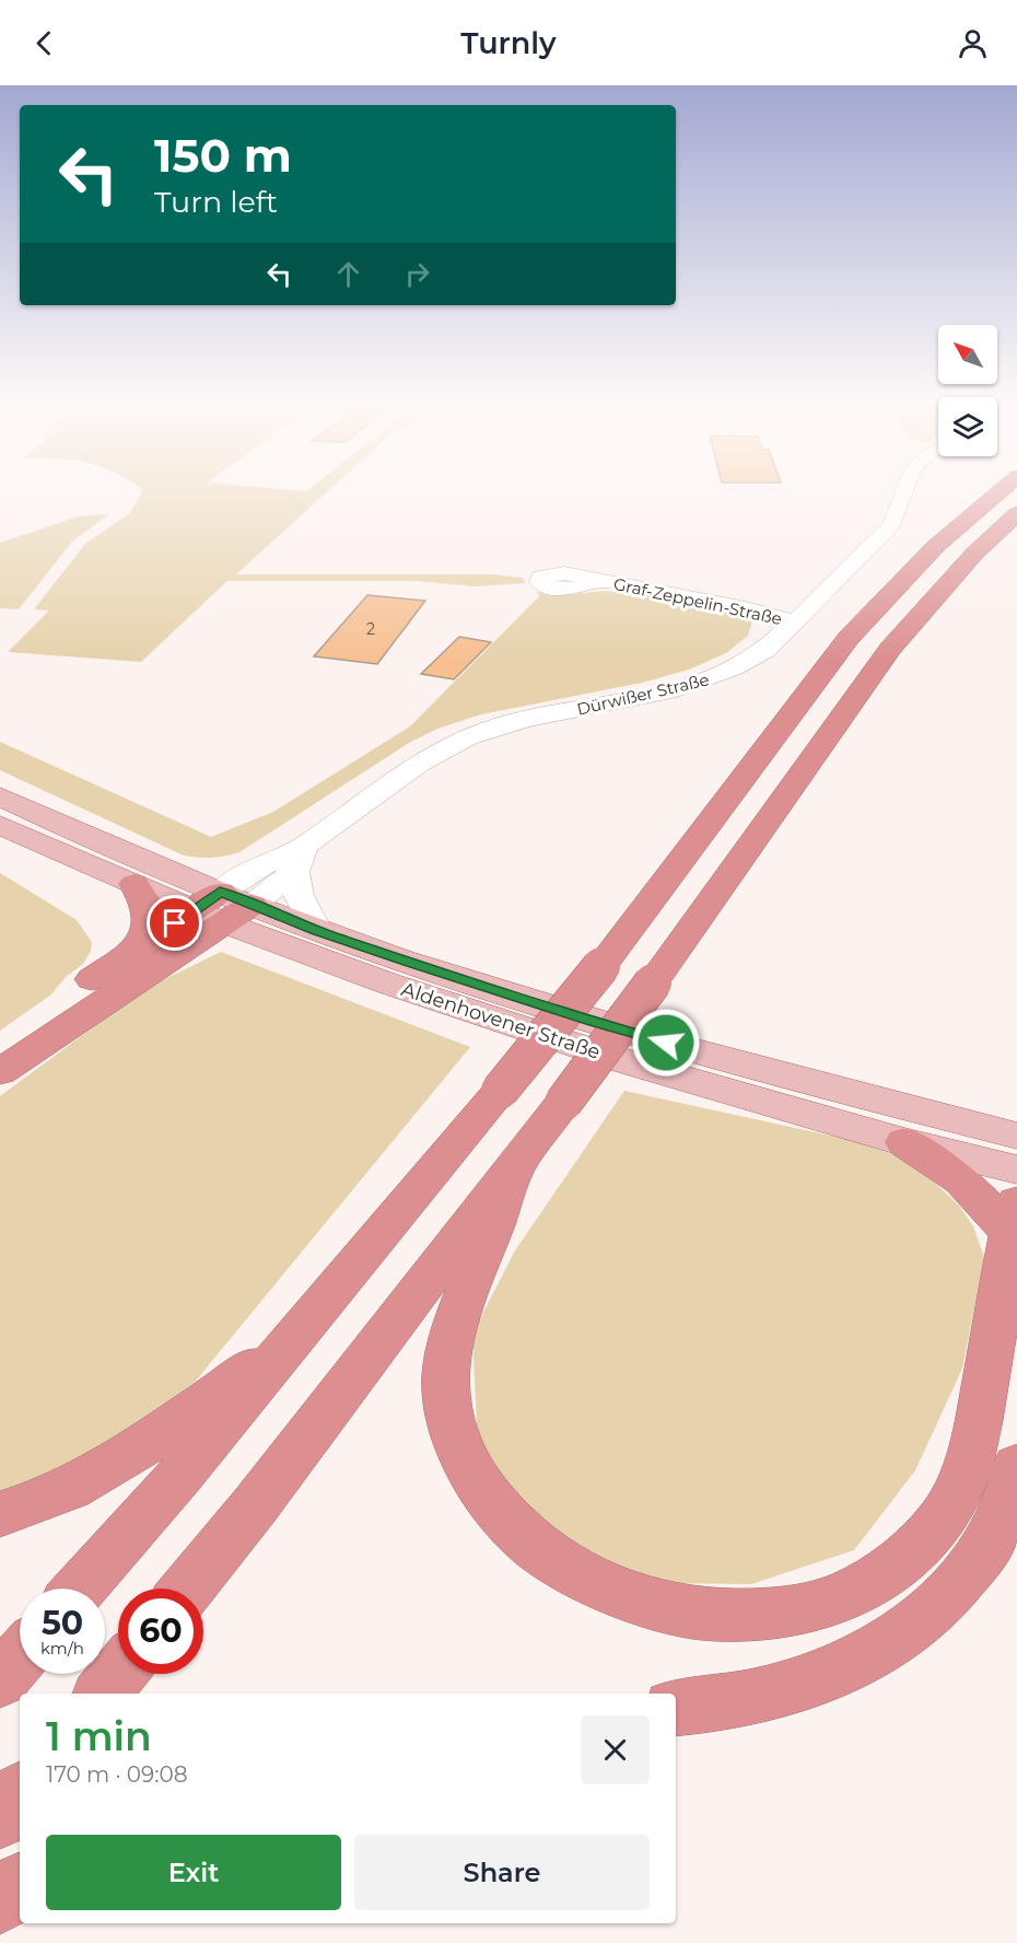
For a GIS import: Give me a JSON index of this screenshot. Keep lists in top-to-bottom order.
{
  "streets": {
    "main road": ["Aldenhovener Straße"],
    "street": ["Graf-Zeppelin-Straße", "Dürwißer Straße"]
  },
  "crossings": [
    ["Graf-Zeppelin-Straße", "Dürwißer Straße"],
    ["Dürwißer Straße", "Aldenhovener Straße"]
  ],
  "house_numbers": ["2"],
  "north": "top left",
  "page": {
    "header": "Turnly",
    "turn": ["150 m", "Turn left"],
    "speed": "50 km/h",
    "limit": "60",
    "heading": ["1 min", "170 m · 09:08"],
    "buttons": ["Exit", "Share"]
  }
}
